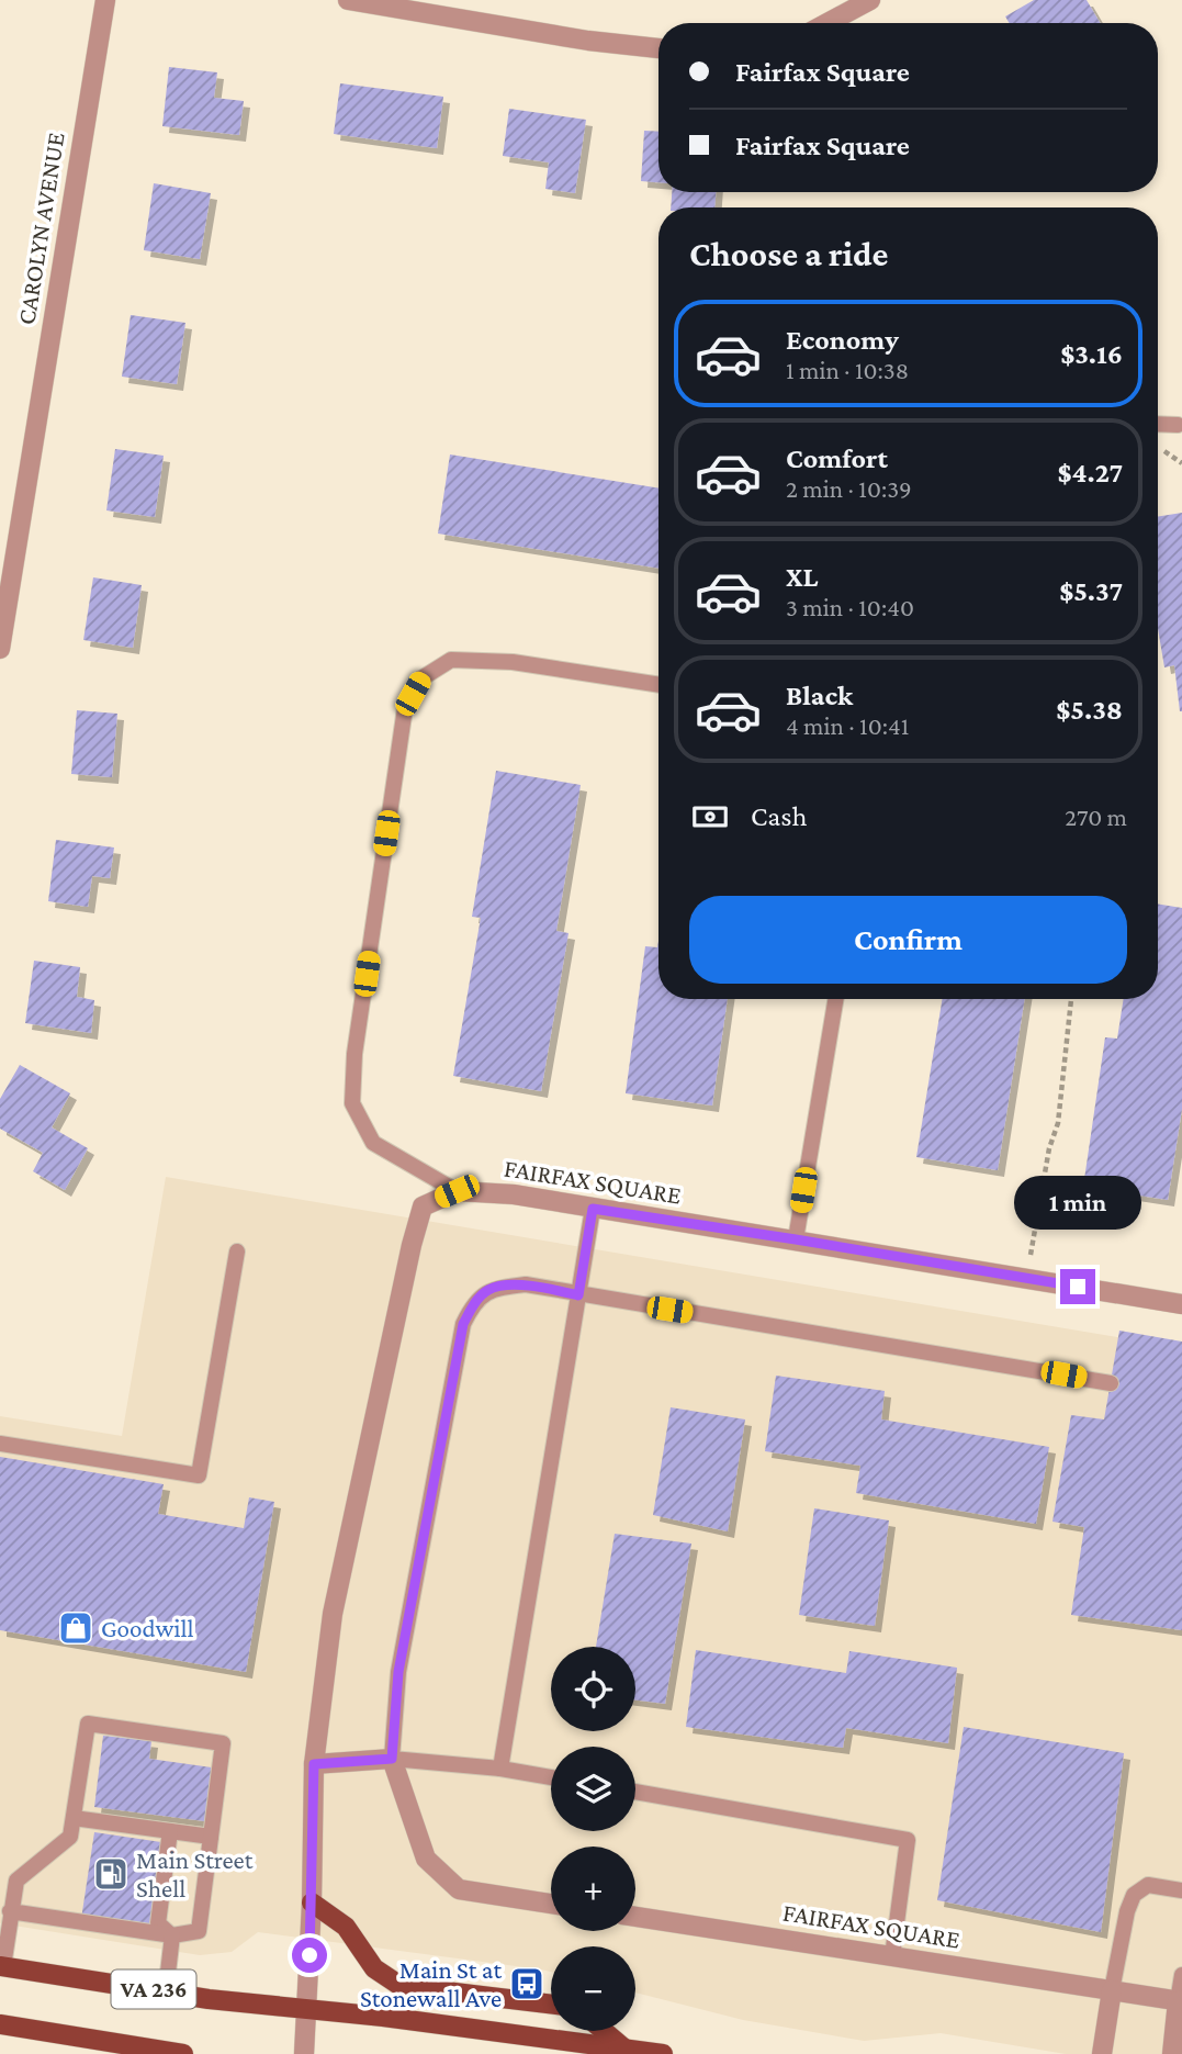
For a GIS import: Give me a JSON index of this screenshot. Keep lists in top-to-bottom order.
{
  "streets": {
    "main road": ["VA 236"],
    "street": ["CAROLYN AVENUE", "FAIRFAX SQUARE"]
  },
  "crossings": [
    ["FAIRFAX SQUARE", "VA 236"]
  ],
  "places": {
    "shop": ["Goodwill"],
    "fuel station": ["Main Street Shell"],
    "bus stop": ["Main St at Stonewall Ave"]
  },
  "page": {
    "banner": ["Fairfax Square", "Fairfax Square"],
    "heading": "Choose a ride",
    "list": [
      {
        "name": "Economy",
        "note": "1 min · 10:38",
        "value": "$3.16"
      },
      {
        "name": "Comfort",
        "note": "2 min · 10:39",
        "value": "$4.27"
      },
      {
        "name": "XL",
        "note": "3 min · 10:40",
        "value": "$5.37"
      },
      {
        "name": "Black",
        "note": "4 min · 10:41",
        "value": "$5.38"
      }
    ],
    "pay": ["Cash", "270 m"],
    "buttons": "Confirm",
    "bubble": "1 min",
    "map_buttons": ["+", "−"]
  }
}
